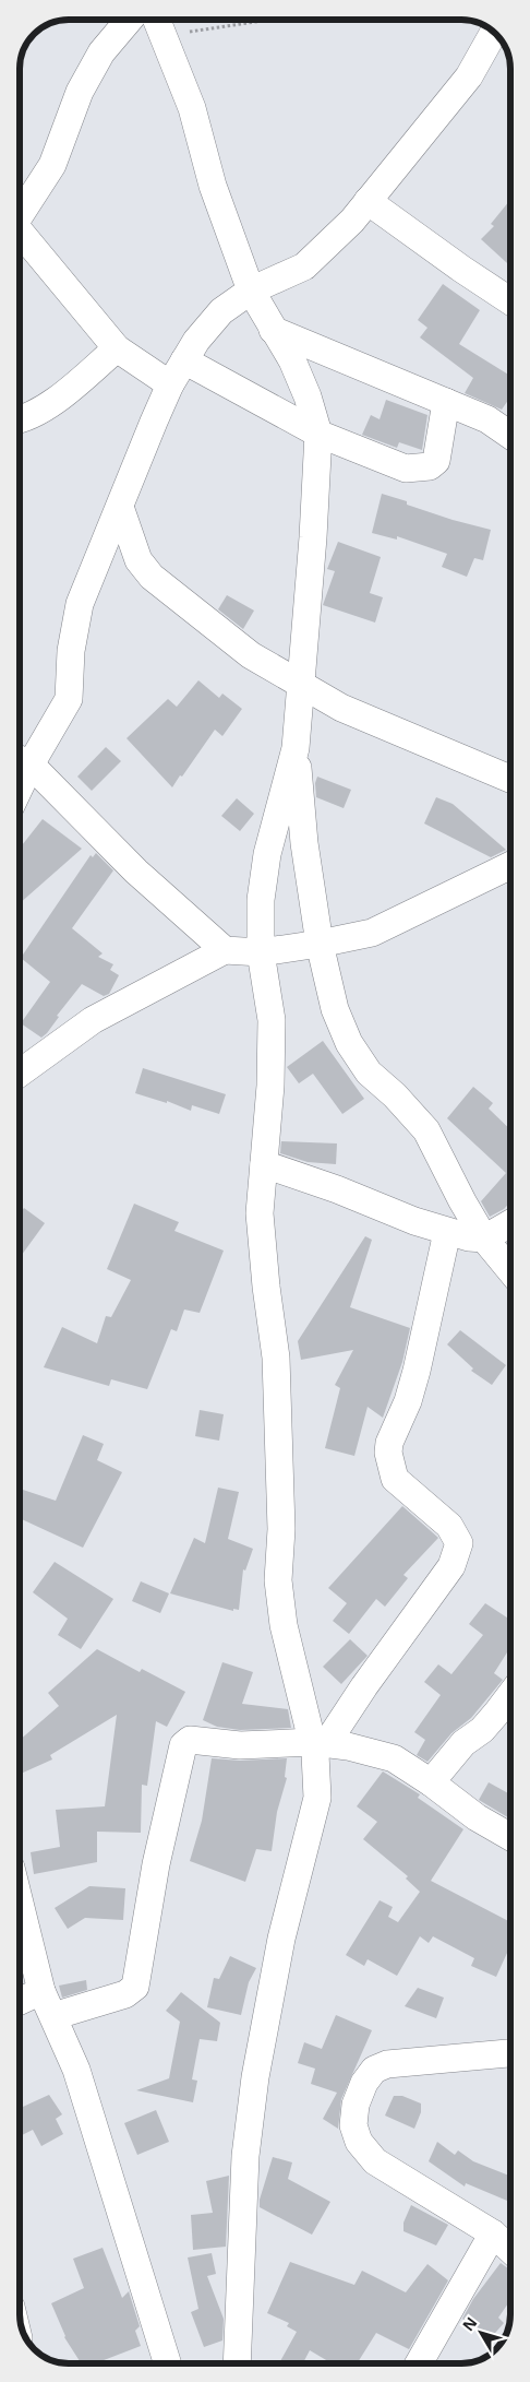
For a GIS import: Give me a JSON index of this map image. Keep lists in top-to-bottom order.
{
  "north": "top left"
}
